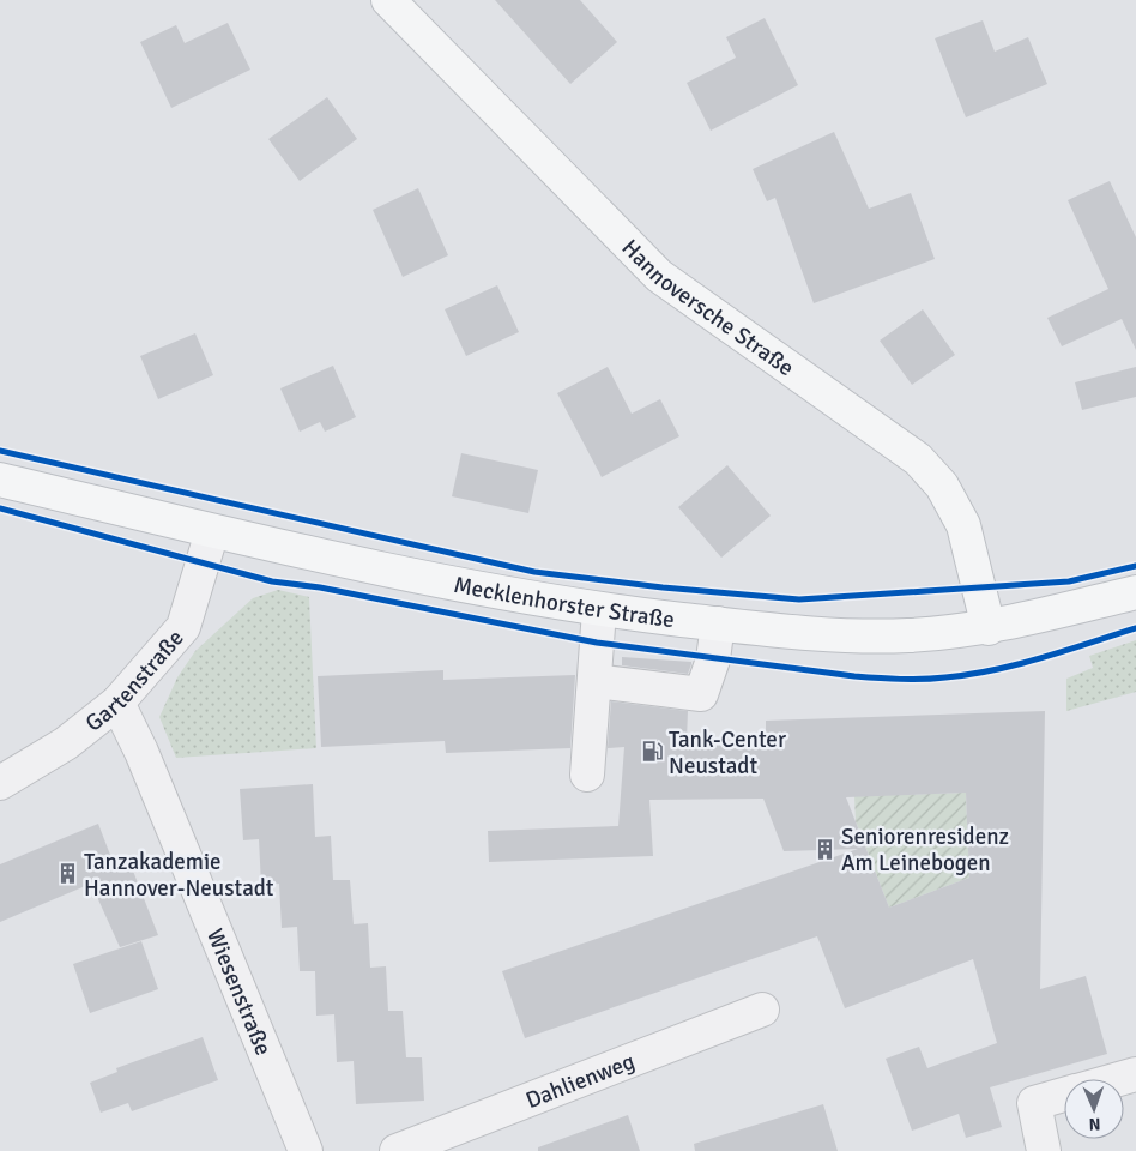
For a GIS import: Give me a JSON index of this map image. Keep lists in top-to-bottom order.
{
  "streets": {
    "main road": ["Hannoversche Straße", "Mecklenhorster Straße"],
    "street": ["Gartenstraße", "Wiesenstraße", "Dahlienweg"]
  },
  "crossings": [
    ["Hannoversche Straße", "Mecklenhorster Straße"],
    ["Mecklenhorster Straße", "Gartenstraße"],
    ["Gartenstraße", "Wiesenstraße"]
  ],
  "places": {
    "fuel station": ["Tank-Center Neustadt"],
    "building": ["Seniorenresidenz Am Leinebogen", "Tanzakademie Hannover-Neustadt"]
  },
  "north": "bottom"
}
